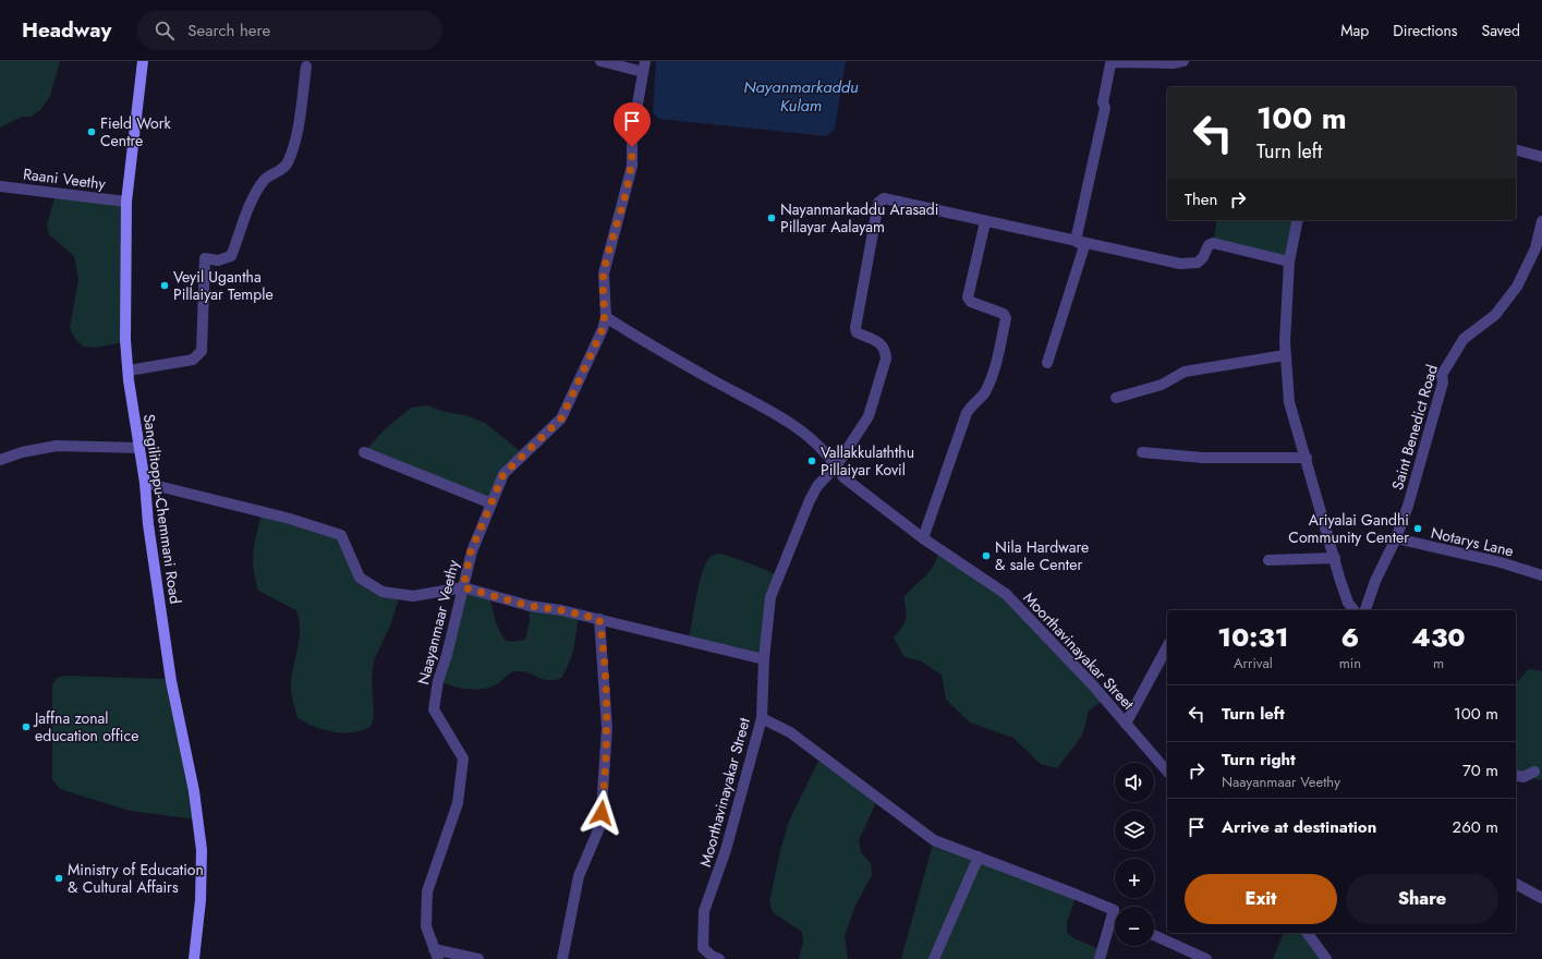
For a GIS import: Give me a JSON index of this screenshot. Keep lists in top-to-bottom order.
{
  "streets": {
    "main road": ["Sangilitoppu-Chemmani Road"],
    "street": [
      "Raani Veethy",
      "Saint Benedict Road",
      "Notarys Lane",
      "Naayanmaar Veethy",
      "Moorthavinayakar Street"
    ]
  },
  "crossings": [
    ["Raani Veethy", "Sangilitoppu-Chemmani Road"],
    ["Saint Benedict Road", "Notarys Lane"]
  ],
  "water": ["Nayanmarkaddu Kulam"],
  "places": [
    "Field Work Centre",
    "Nayanmarkaddu Arasadi Pillayar Aalayam",
    "Veyil Ugantha Pillaiyar Temple",
    "Vallakkulaththu Pillaiyar Kovil",
    "Ariyalai Gandhi Community Center",
    "Nila Hardware & sale Center",
    "Jaffna zonal education office",
    "Ministry of Education & Cultural Affairs"
  ],
  "page": {
    "header": "Headway",
    "search": "Search here",
    "nav": ["Map", "Directions", "Saved"],
    "turn": ["100 m", "Turn left"],
    "then": "Then",
    "eta": [
      "10:31",
      "Arrival",
      "6",
      "min",
      "430",
      "m"
    ],
    "list": [
      {
        "name": "Turn left",
        "value": "100 m"
      },
      {
        "name": "Turn right",
        "note": "Naayanmaar Veethy",
        "value": "70 m"
      },
      {
        "name": "Arrive at destination",
        "value": "260 m"
      }
    ],
    "map_buttons": ["+", "−"],
    "buttons": ["Exit", "Share"]
  }
}
